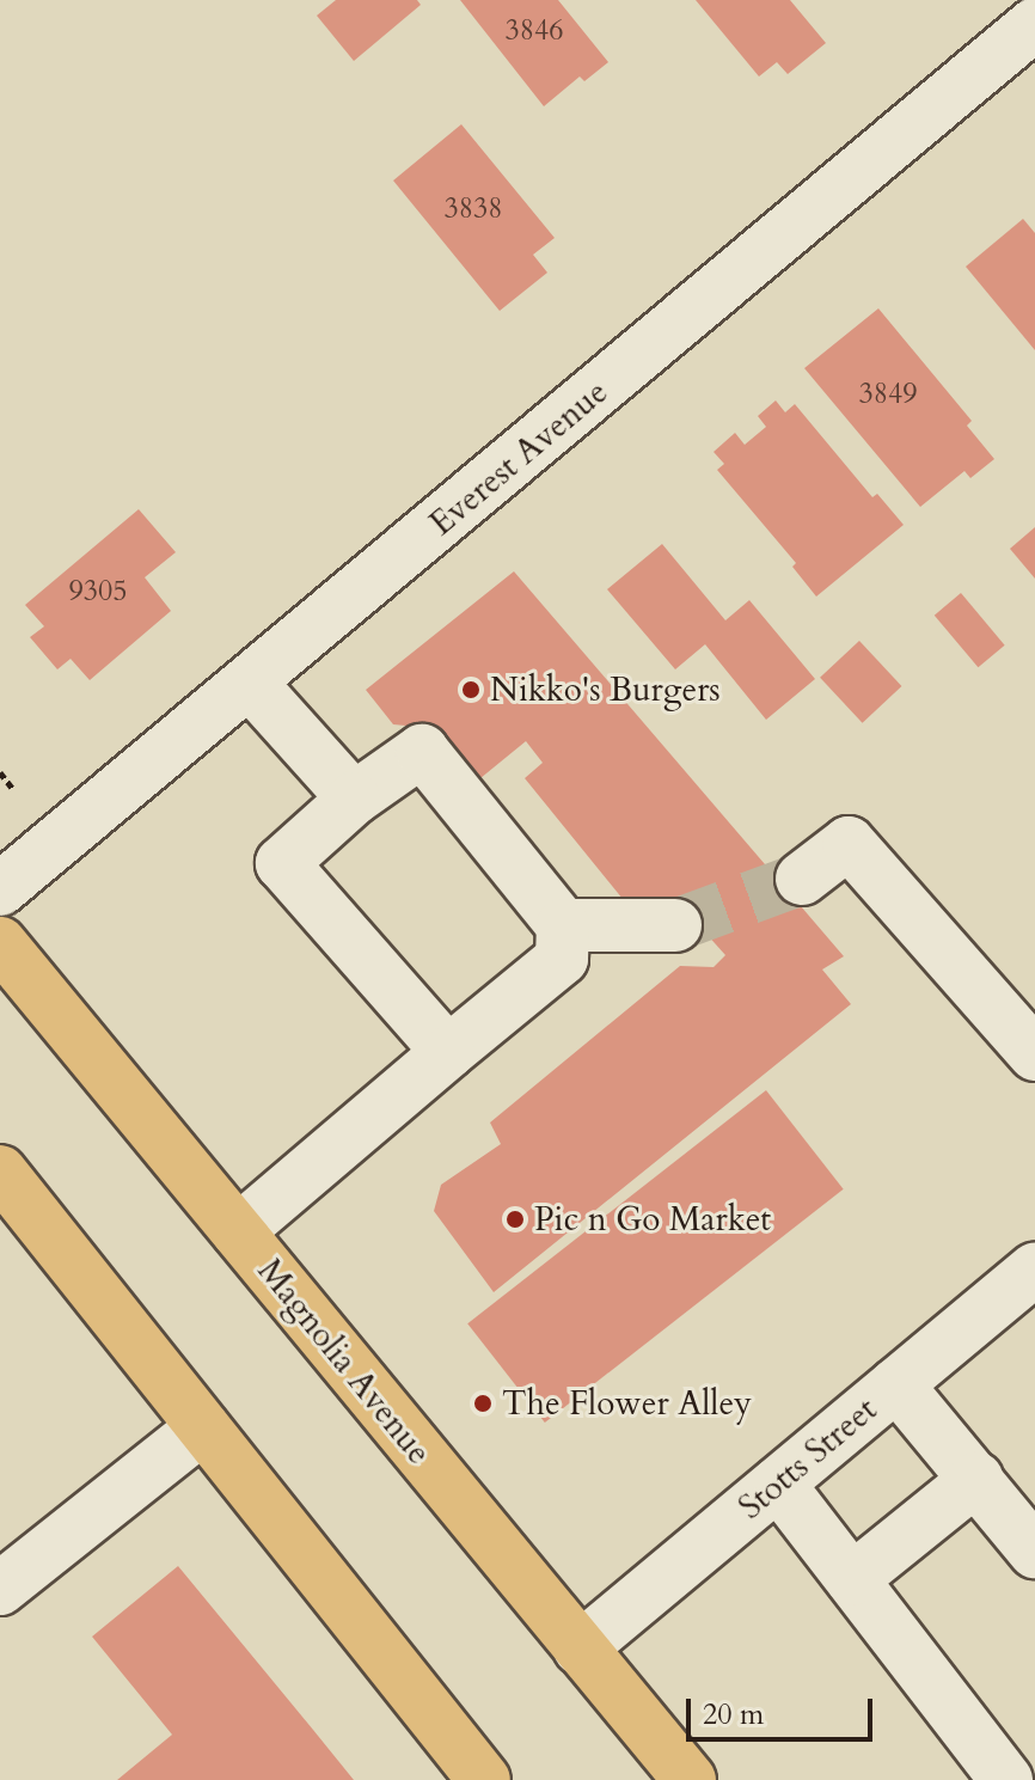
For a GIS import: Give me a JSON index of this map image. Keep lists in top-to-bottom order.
{
  "streets": {
    "main road": ["Magnolia Avenue"],
    "street": ["Everest Avenue", "Stotts Street"]
  },
  "crossings": [
    ["Magnolia Avenue", "Stotts Street"]
  ],
  "places": ["Nikko's Burgers", "Pic n Go Market", "The Flower Alley"],
  "house_numbers": [
    "3846",
    "3838",
    "3849",
    "9305"
  ],
  "scale_bar": "20 m"
}
